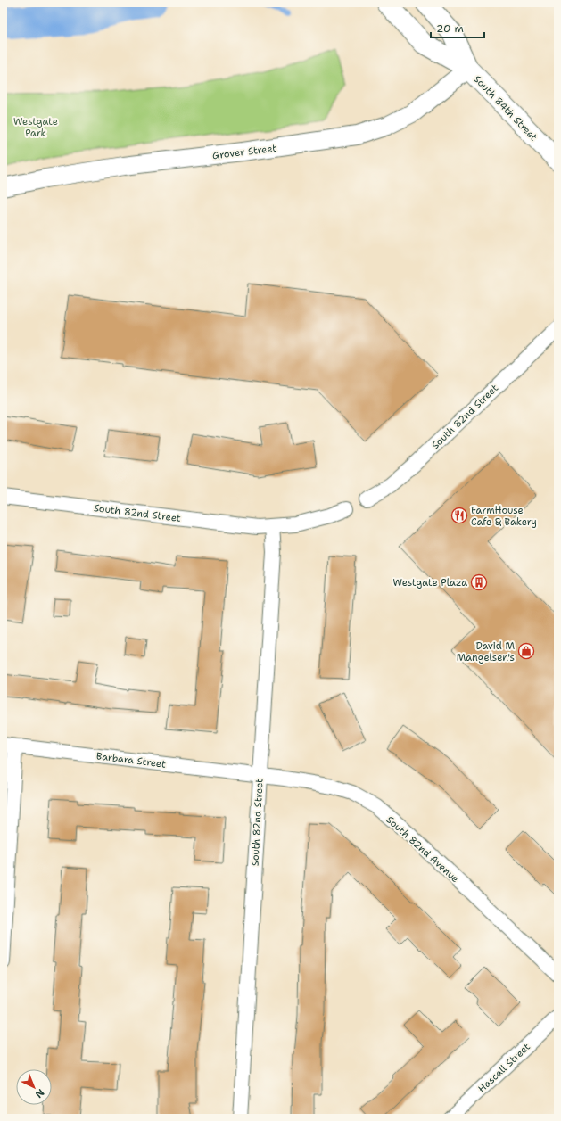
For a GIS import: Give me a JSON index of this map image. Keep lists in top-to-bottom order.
{
  "streets": {
    "main road": ["South 84th Street"],
    "street": [
      "Grover Street",
      "South 82nd Street",
      "Barbara Street",
      "South 82nd Avenue",
      "Hascall Street"
    ]
  },
  "crossings": [
    ["South 84th Street", "Grover Street"],
    ["South 82nd Street", "Barbara Street"],
    ["South 82nd Street", "South 82nd Avenue"],
    ["Barbara Street", "South 82nd Avenue"]
  ],
  "parks": ["Westgate Park"],
  "places": {
    "restaurant": ["FarmHouse Cafe & Bakery"],
    "building": ["Westgate Plaza"],
    "shop": ["David M Mangelsen's"]
  },
  "scale_bar": "20 m",
  "north": "bottom right"
}
